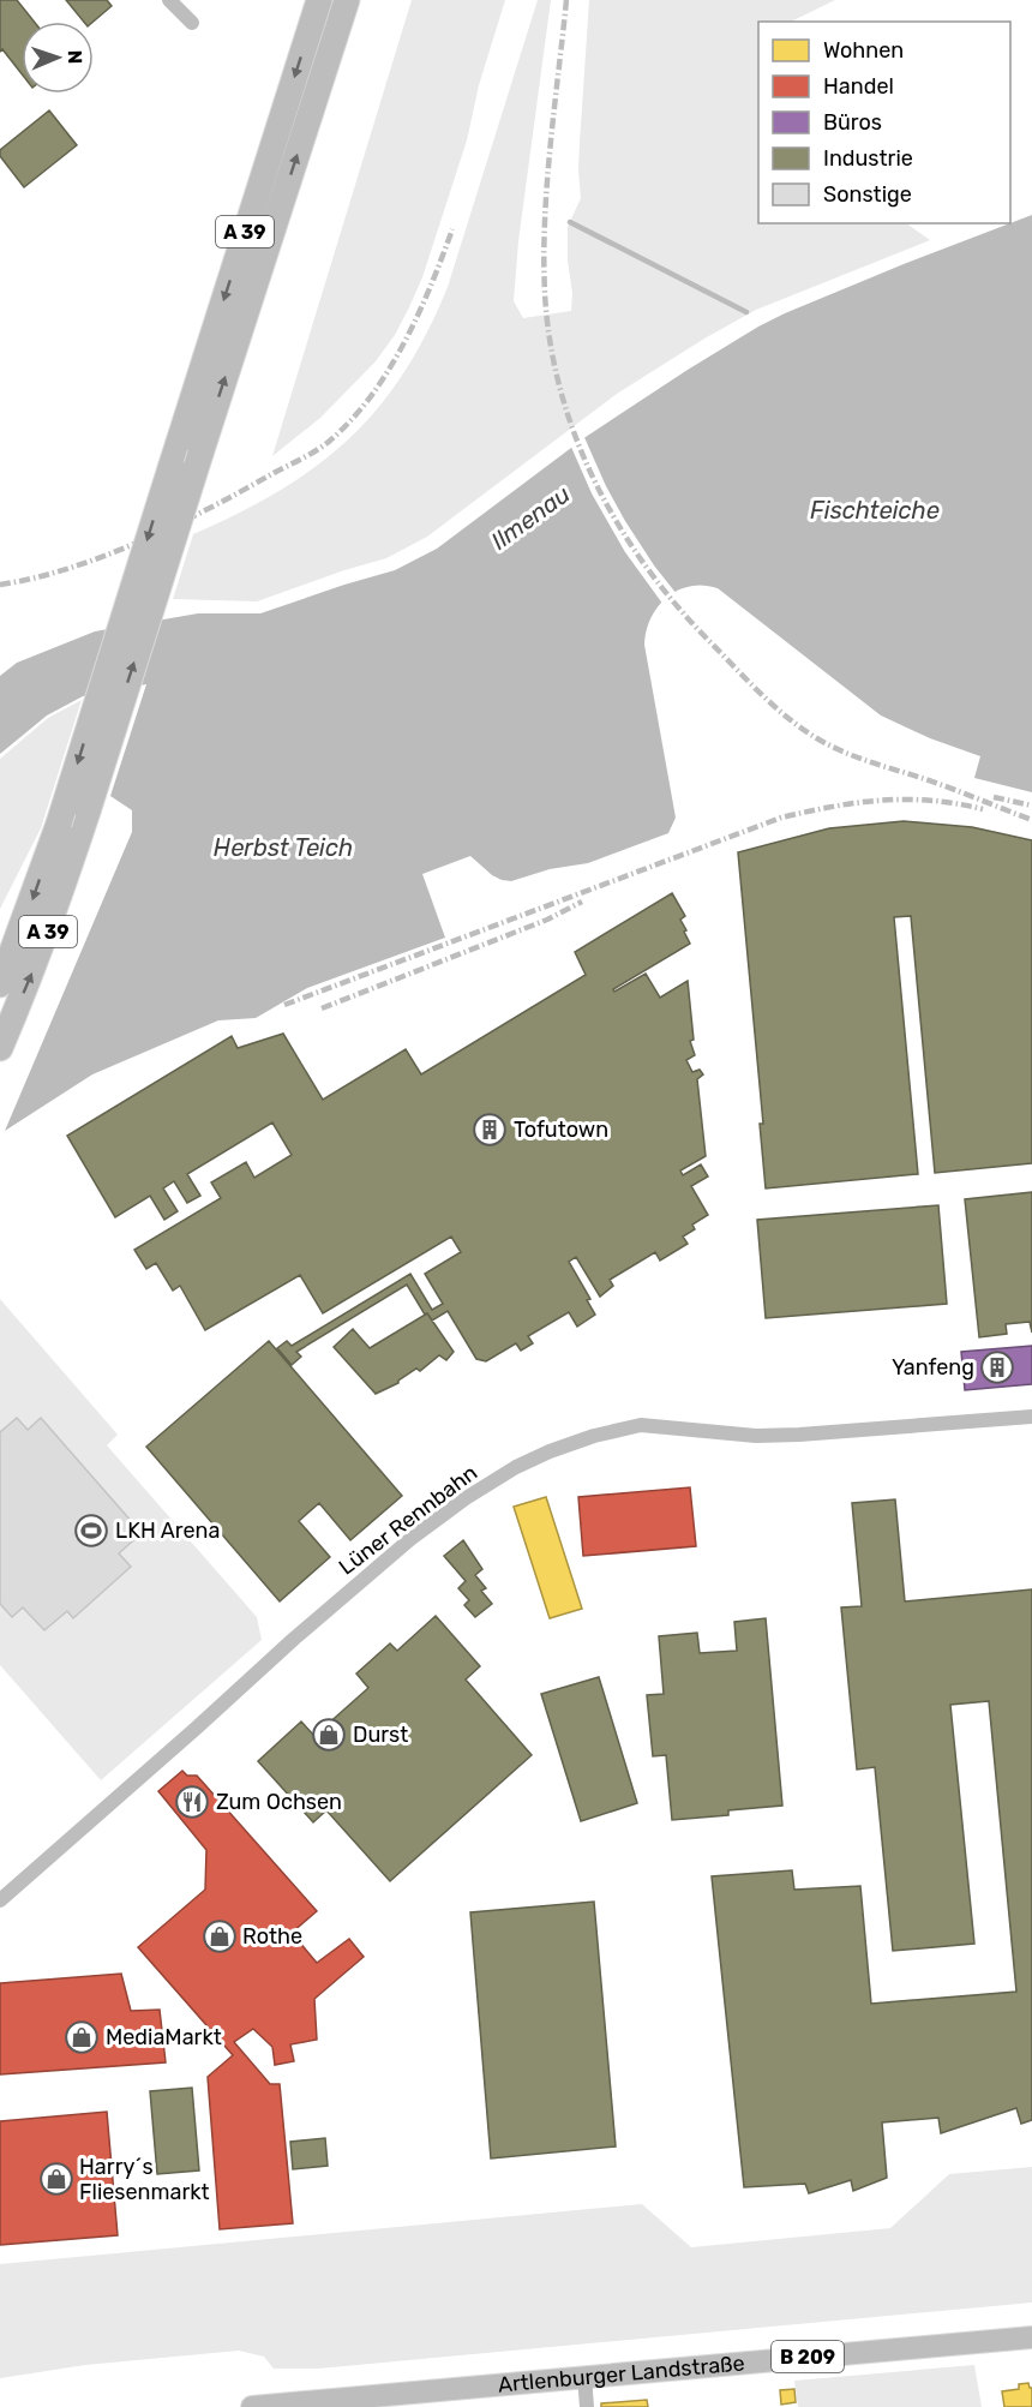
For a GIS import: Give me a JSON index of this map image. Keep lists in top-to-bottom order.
{
  "streets": {
    "highway": ["A 39"],
    "main road": ["B 209", "Artlenburger Landstraße"],
    "street": ["Lüner Rennbahn"]
  },
  "water": ["Fischteiche", "Ilmenau", "Herbst Teich"],
  "places": {
    "building": ["Tofutown", "Yanfeng"],
    "sports": ["LKH Arena"],
    "shop": [
      "Durst",
      "Rothe",
      "MediaMarkt",
      "Harry´s Fliesenmarkt"
    ],
    "restaurant": ["Zum Ochsen"]
  },
  "legend": [
    "Wohnen",
    "Handel",
    "Büros",
    "Industrie",
    "Sonstige"
  ],
  "north": "right"
}
